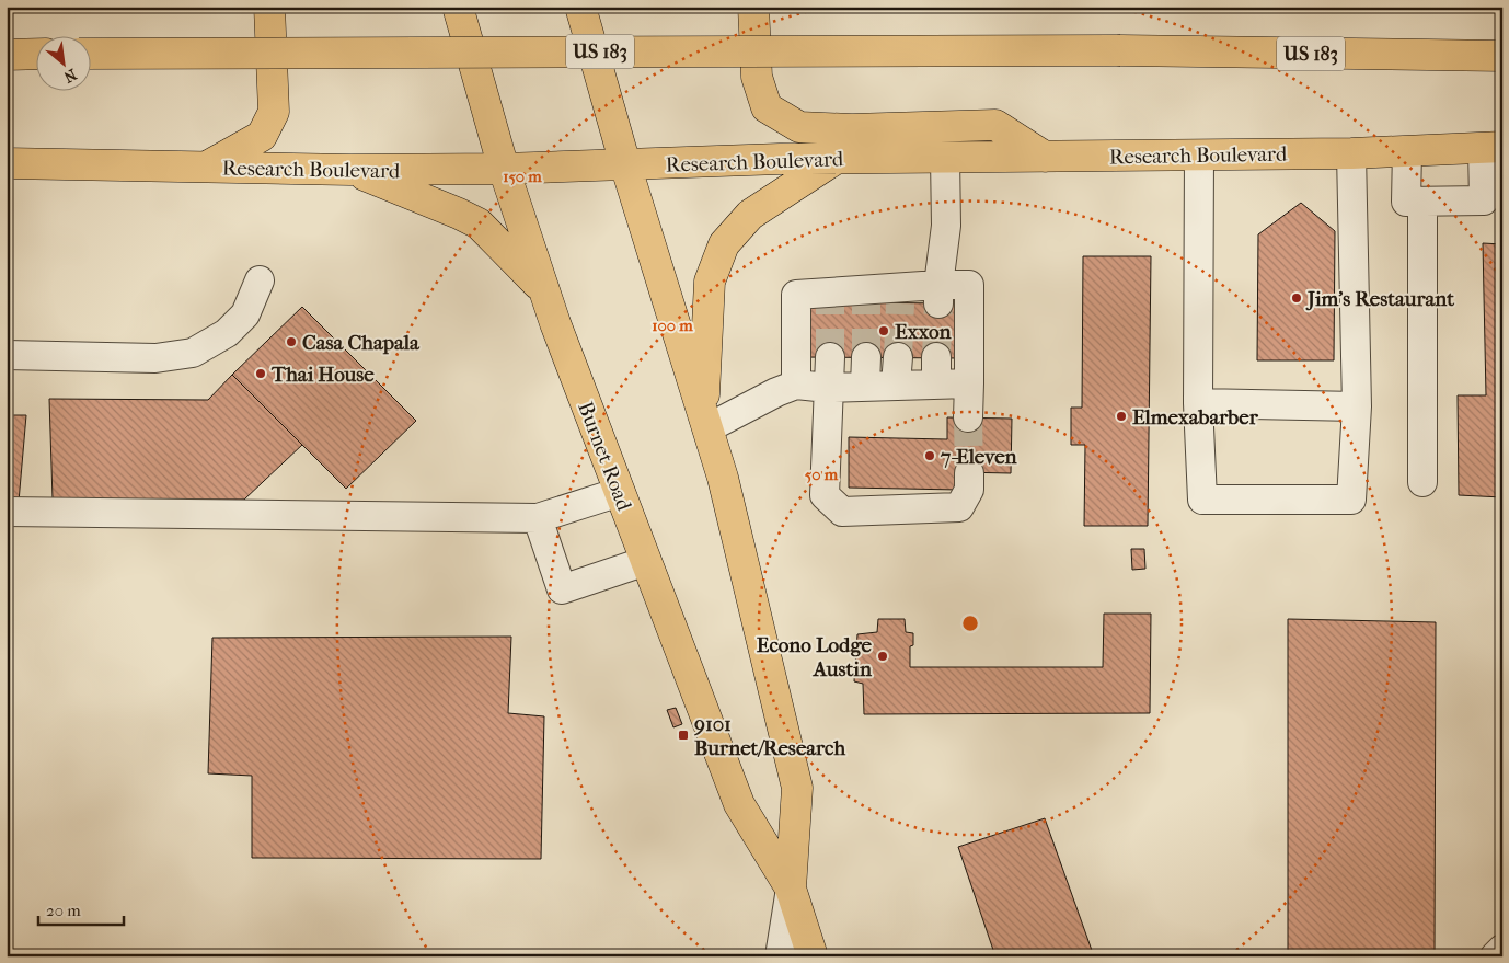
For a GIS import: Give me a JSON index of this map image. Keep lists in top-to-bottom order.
{
  "streets": {
    "main road": ["US 183", "Research Boulevard", "Burnet Road"]
  },
  "crossings": [
    ["Research Boulevard", "Burnet Road"]
  ],
  "places": {
    "other": [
      "Jim's Restaurant",
      "Exxon",
      "Casa Chapala",
      "Thai House",
      "Elmexabarber",
      "7-Eleven",
      "Econo Lodge Austin"
    ],
    "transit": ["9101 Burnet/Research"]
  },
  "scale_bar": "20 m",
  "north": "bottom right",
  "rings": ["150 m", "100 m", "50 m"]
}
